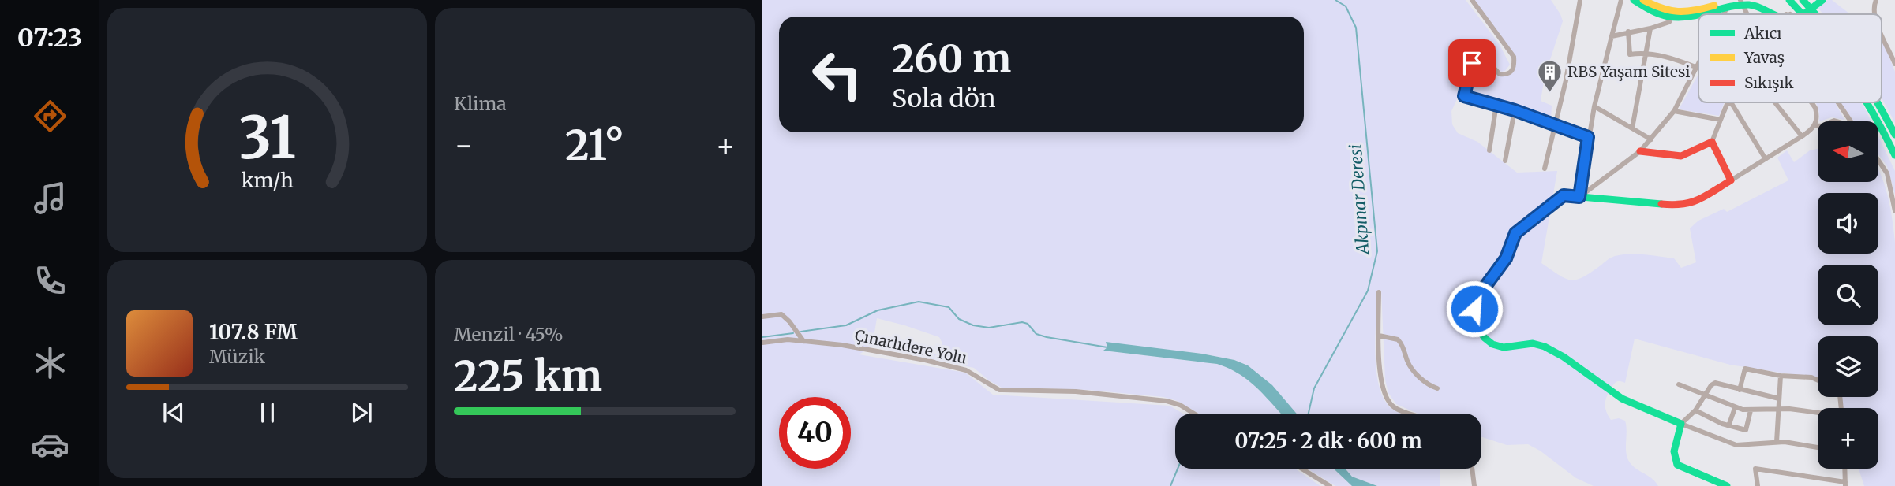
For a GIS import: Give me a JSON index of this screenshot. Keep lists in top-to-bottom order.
{
  "streets": {
    "street": ["Çınarlıdere Yolu"]
  },
  "water": ["Akpınar Deresi"],
  "places": {
    "building": ["RBS Yaşam Sitesi"]
  },
  "legend": ["Akıcı", "Yavaş", "Sıkışık"],
  "north": "left",
  "page": {
    "tabs": "07:23",
    "tile": [
      "Klima",
      ["Menzil · 45%", "225 km"]
    ],
    "turn": ["260 m", "Sola dön"],
    "map_buttons": "+",
    "heat": ["−", "21°", "+"],
    "song": ["107.8 FM", "Müzik"],
    "limit": "40",
    "trip": "07:25 · 2 dk · 600 m",
    "gauge": ["31", "km/h"]
  }
}
